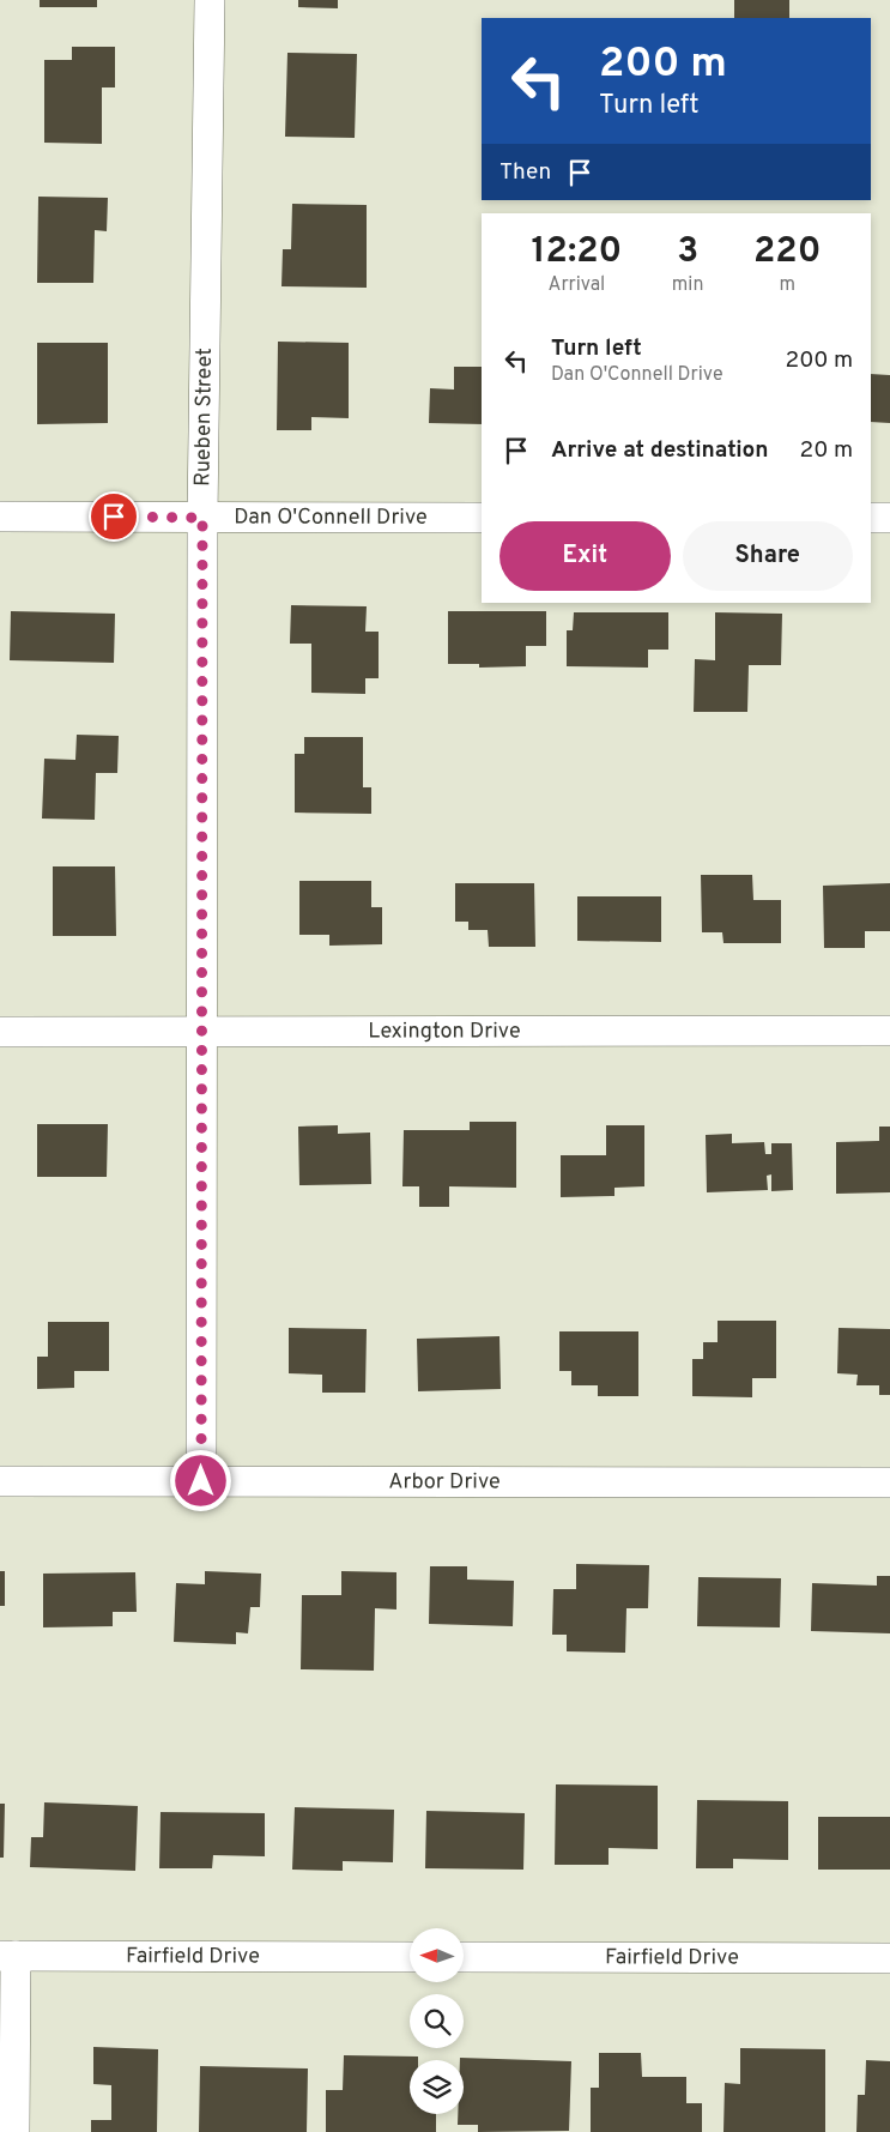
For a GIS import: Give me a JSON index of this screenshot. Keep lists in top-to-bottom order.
{
  "streets": {
    "street": [
      "Rueben Street",
      "Dan O'Connell Drive",
      "Lexington Drive",
      "Arbor Drive",
      "Fairfield Drive"
    ]
  },
  "crossings": [
    ["Rueben Street", "Dan O'Connell Drive"],
    ["Rueben Street", "Lexington Drive"],
    ["Rueben Street", "Arbor Drive"]
  ],
  "north": "left",
  "page": {
    "turn": ["200 m", "Turn left"],
    "then": "Then",
    "eta": [
      "12:20",
      "Arrival",
      "3",
      "min",
      "220",
      "m"
    ],
    "list": [
      {
        "name": "Turn left",
        "note": "Dan O'Connell Drive",
        "value": "200 m"
      },
      {
        "name": "Arrive at destination",
        "value": "20 m"
      }
    ],
    "buttons": ["Exit", "Share"]
  }
}
